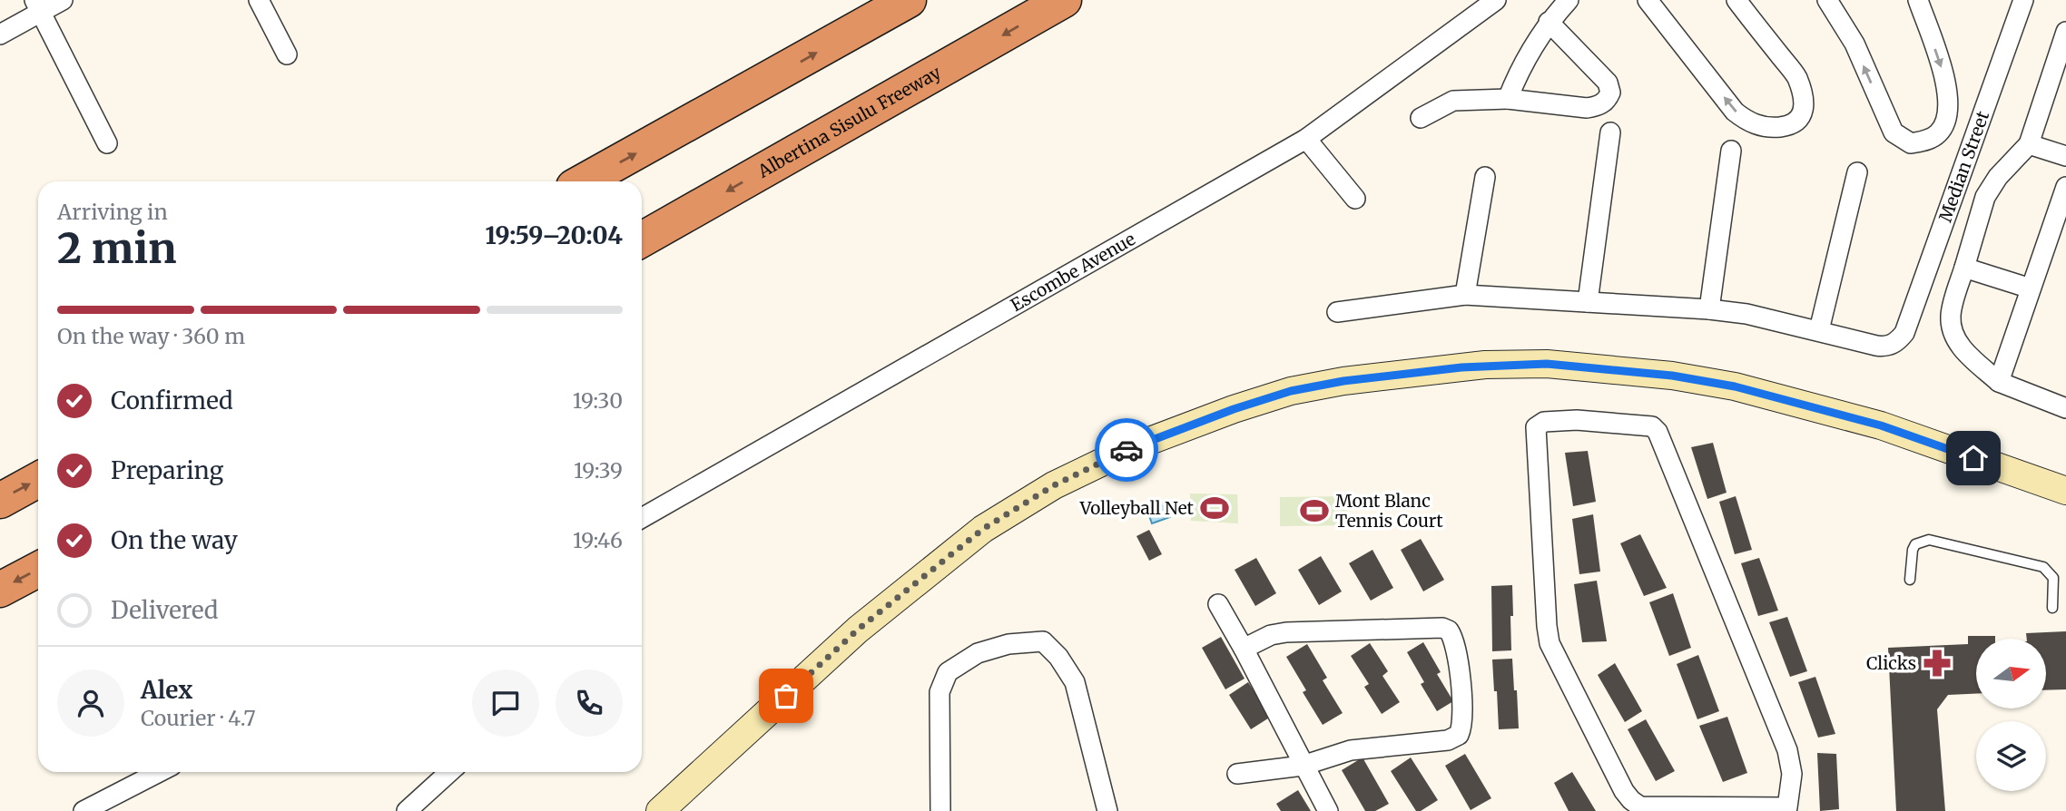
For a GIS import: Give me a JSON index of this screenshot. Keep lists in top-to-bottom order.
{
  "streets": {
    "highway": ["Albertina Sisulu Freeway"],
    "street": ["Median Street", "Escombe Avenue"]
  },
  "places": {
    "sports": ["Volleyball Net", "Mont Blanc Tennis Court"],
    "pharmacy": ["Clicks"]
  },
  "north": "right",
  "page": {
    "heading": ["2 min", "Arriving in", "19:59–20:04"],
    "panel": ["Alex", "Courier · 4.7"],
    "bar": "On the way · 360 m",
    "list": [
      ["Confirmed", "19:30"],
      ["Preparing", "19:39"],
      ["On the way", "19:46"],
      "Delivered"
    ]
  }
}
